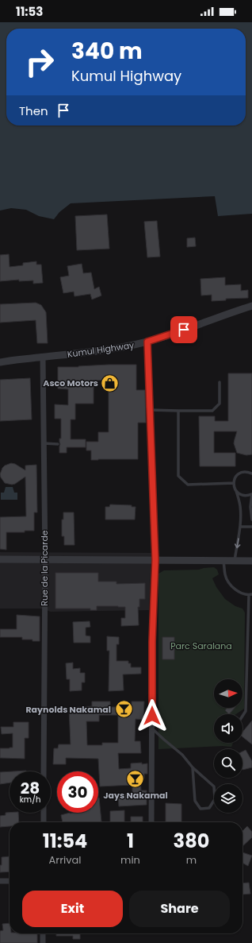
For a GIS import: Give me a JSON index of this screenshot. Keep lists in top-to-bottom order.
{
  "streets": {
    "street": ["Kumul Highway", "Rue de la Picarde"]
  },
  "crossings": [
    ["Kumul Highway", "Rue de la Picarde"]
  ],
  "parks": ["Parc Saralana"],
  "places": {
    "shop": ["Asco Motors"],
    "bar": ["Raynolds Nakamal", "Jays Nakamal"]
  },
  "north": "right",
  "page": {
    "status": "11:53",
    "turn": ["340 m", "Kumul Highway"],
    "then": "Then",
    "speed": "28 km/h",
    "limit": "30",
    "eta": [
      "11:54",
      "Arrival",
      "1",
      "min",
      "380",
      "m"
    ],
    "buttons": ["Exit", "Share"]
  }
}
